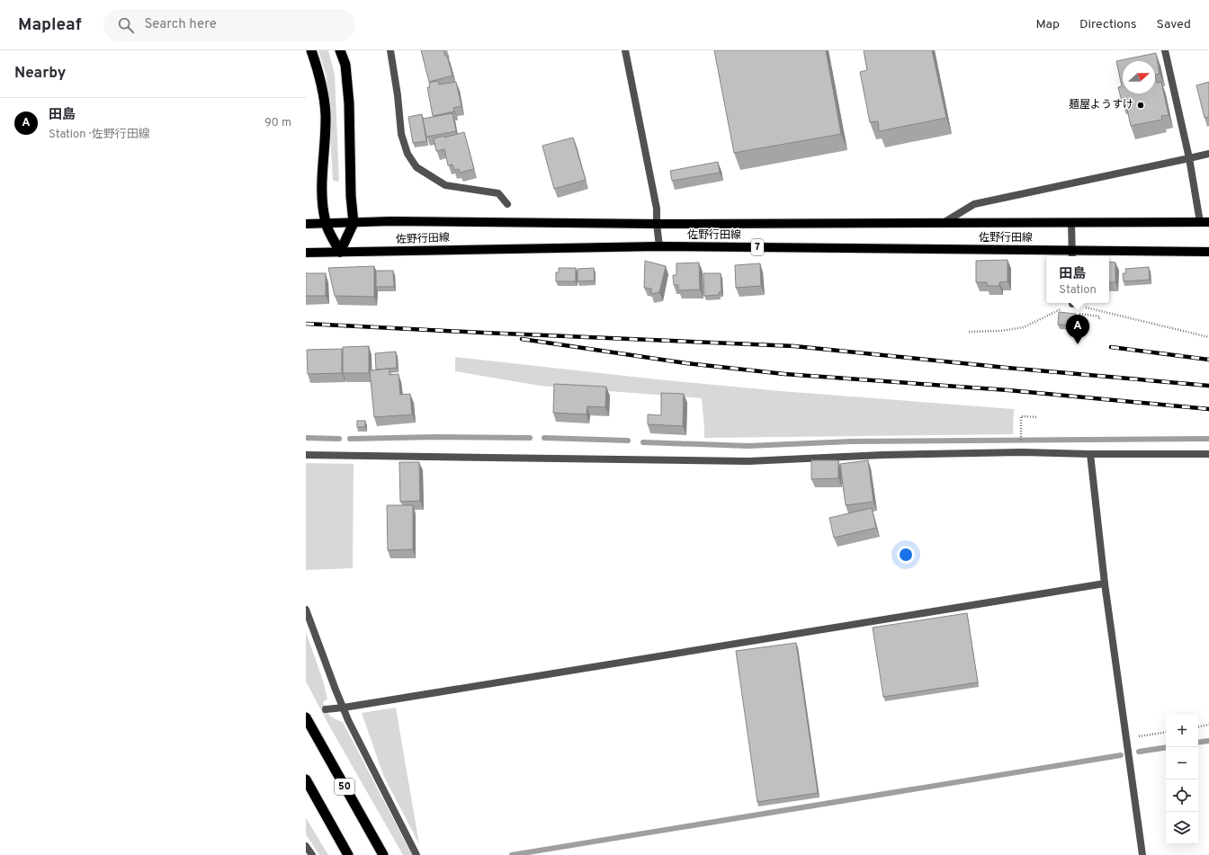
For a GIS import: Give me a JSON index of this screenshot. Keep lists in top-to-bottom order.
{
  "streets": {
    "highway": ["50"],
    "main road": ["佐野行田線", "7"]
  },
  "places": ["麺屋ようすけ"],
  "north": "right",
  "page": {
    "header": "Mapleaf",
    "search": "Search here",
    "nav": ["Map", "Directions", "Saved"],
    "heading": "Nearby",
    "list": [
      {
        "mark": "A",
        "name": "田島",
        "note": "Station · 佐野行田線",
        "value": "90 m"
      }
    ],
    "popup": ["田島", "Station"],
    "pins": "A",
    "map_buttons": ["+", "−"]
  }
}
